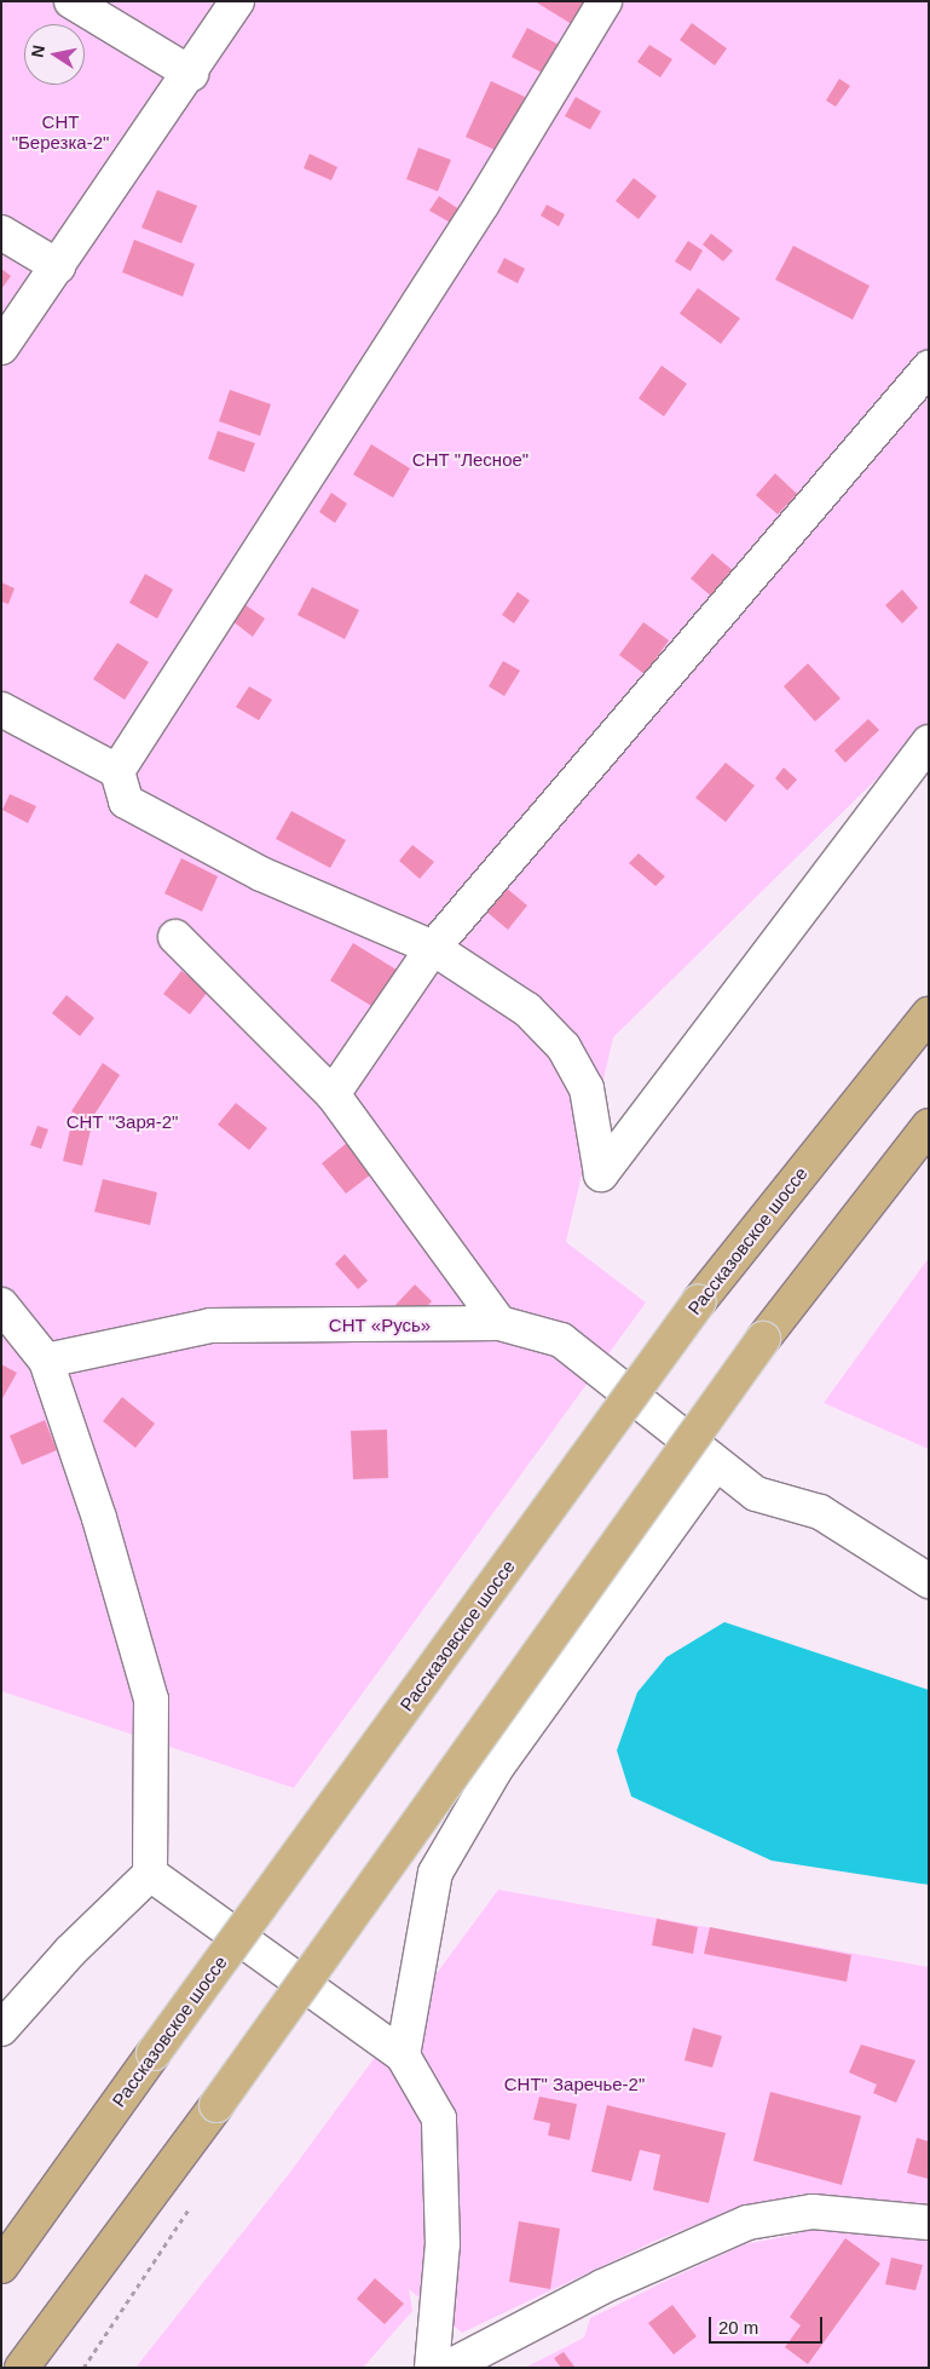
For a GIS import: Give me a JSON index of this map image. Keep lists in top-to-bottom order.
{
  "streets": {
    "main road": ["Рассказовское шоссе"]
  },
  "parks": [
    "СНТ \"Березка-2\"",
    "СНТ \"Лесное\"",
    "СНТ \"Заря-2\"",
    "СНТ «Русь»",
    "СНТ\" Заречье-2\""
  ],
  "scale_bar": "20 m",
  "north": "left"
}
